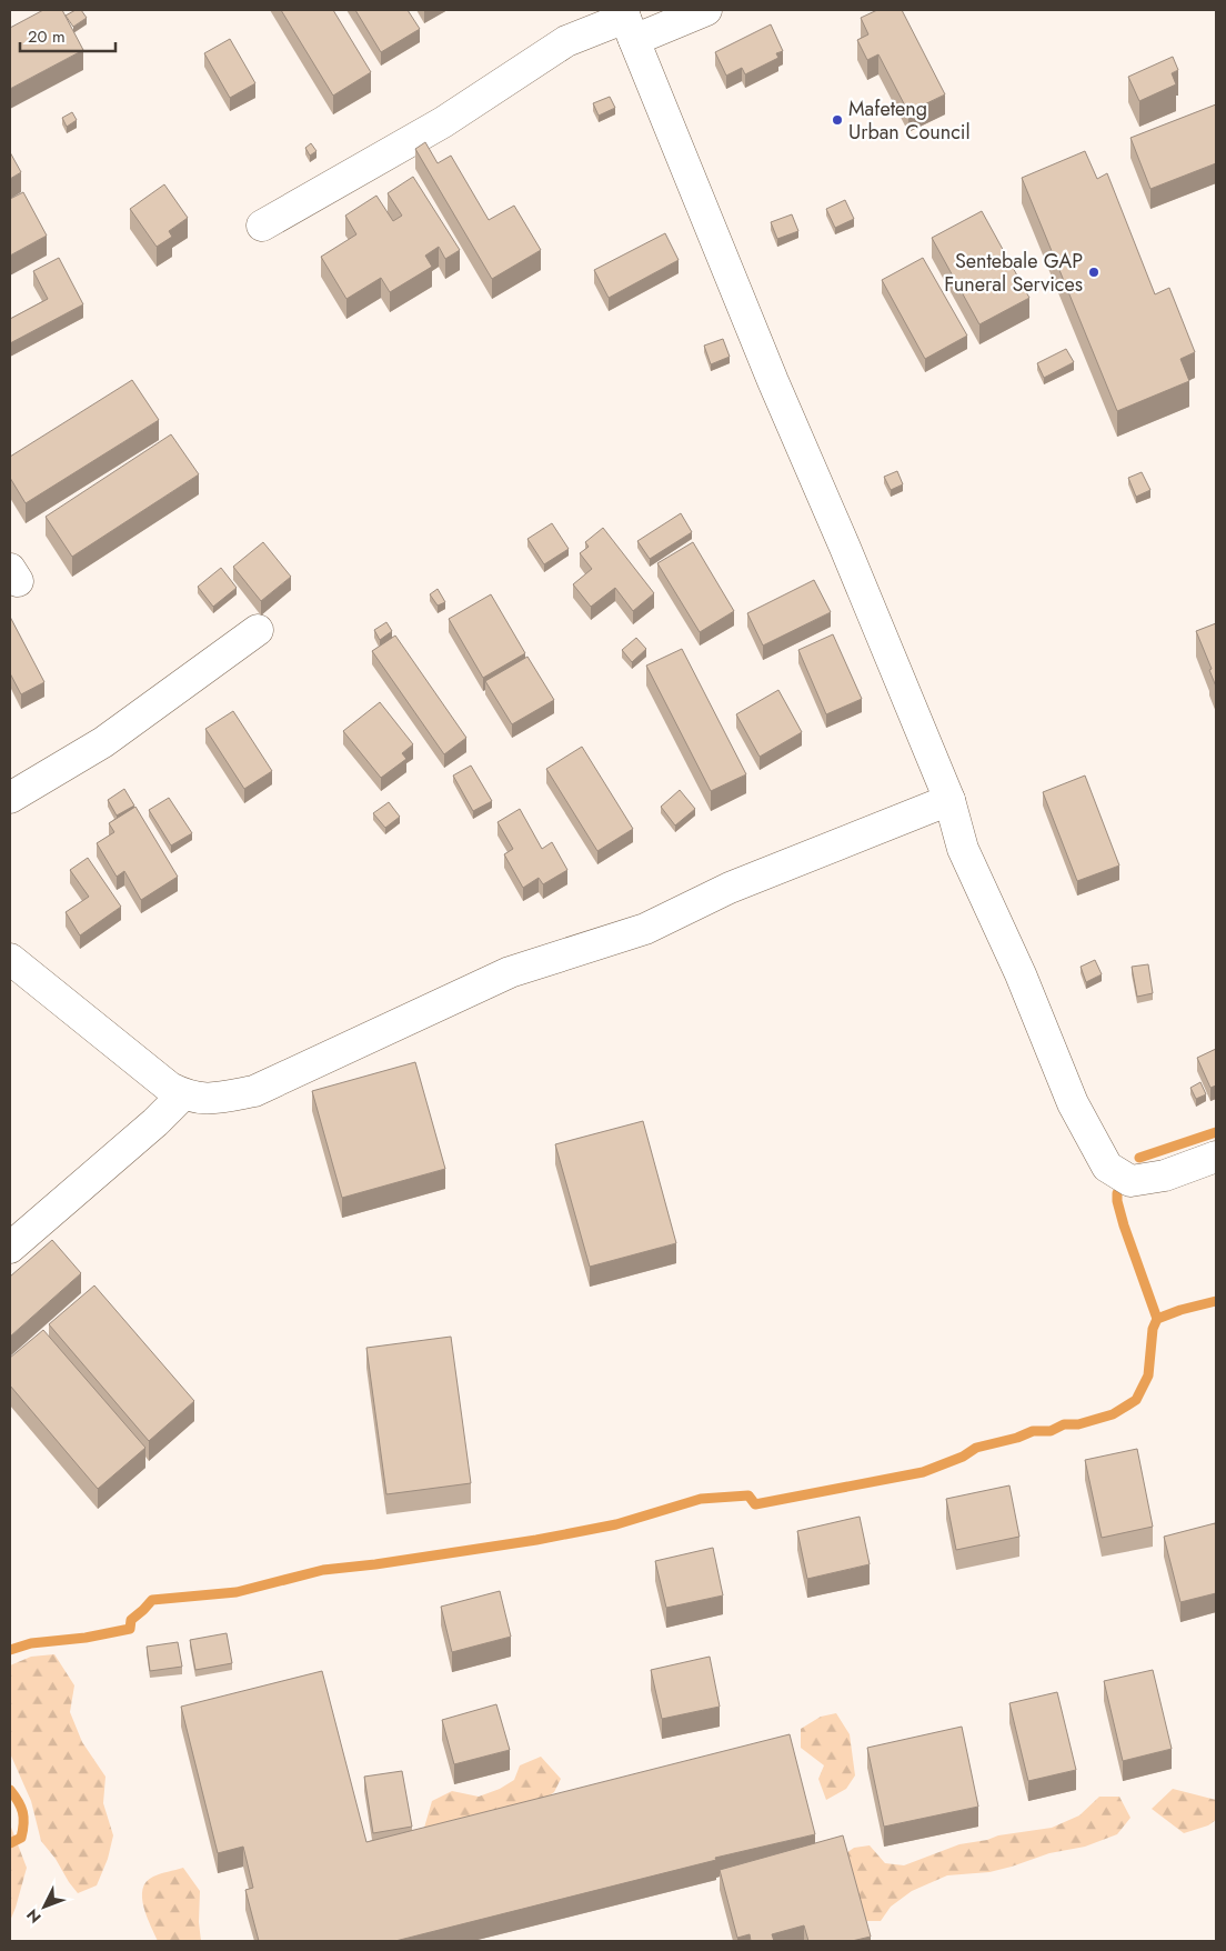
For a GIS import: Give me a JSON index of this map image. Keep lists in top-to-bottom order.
{
  "places": ["Mafeteng Urban Council", "Sentebale GAP Funeral Services"],
  "scale_bar": "20 m",
  "north": "bottom left"
}
